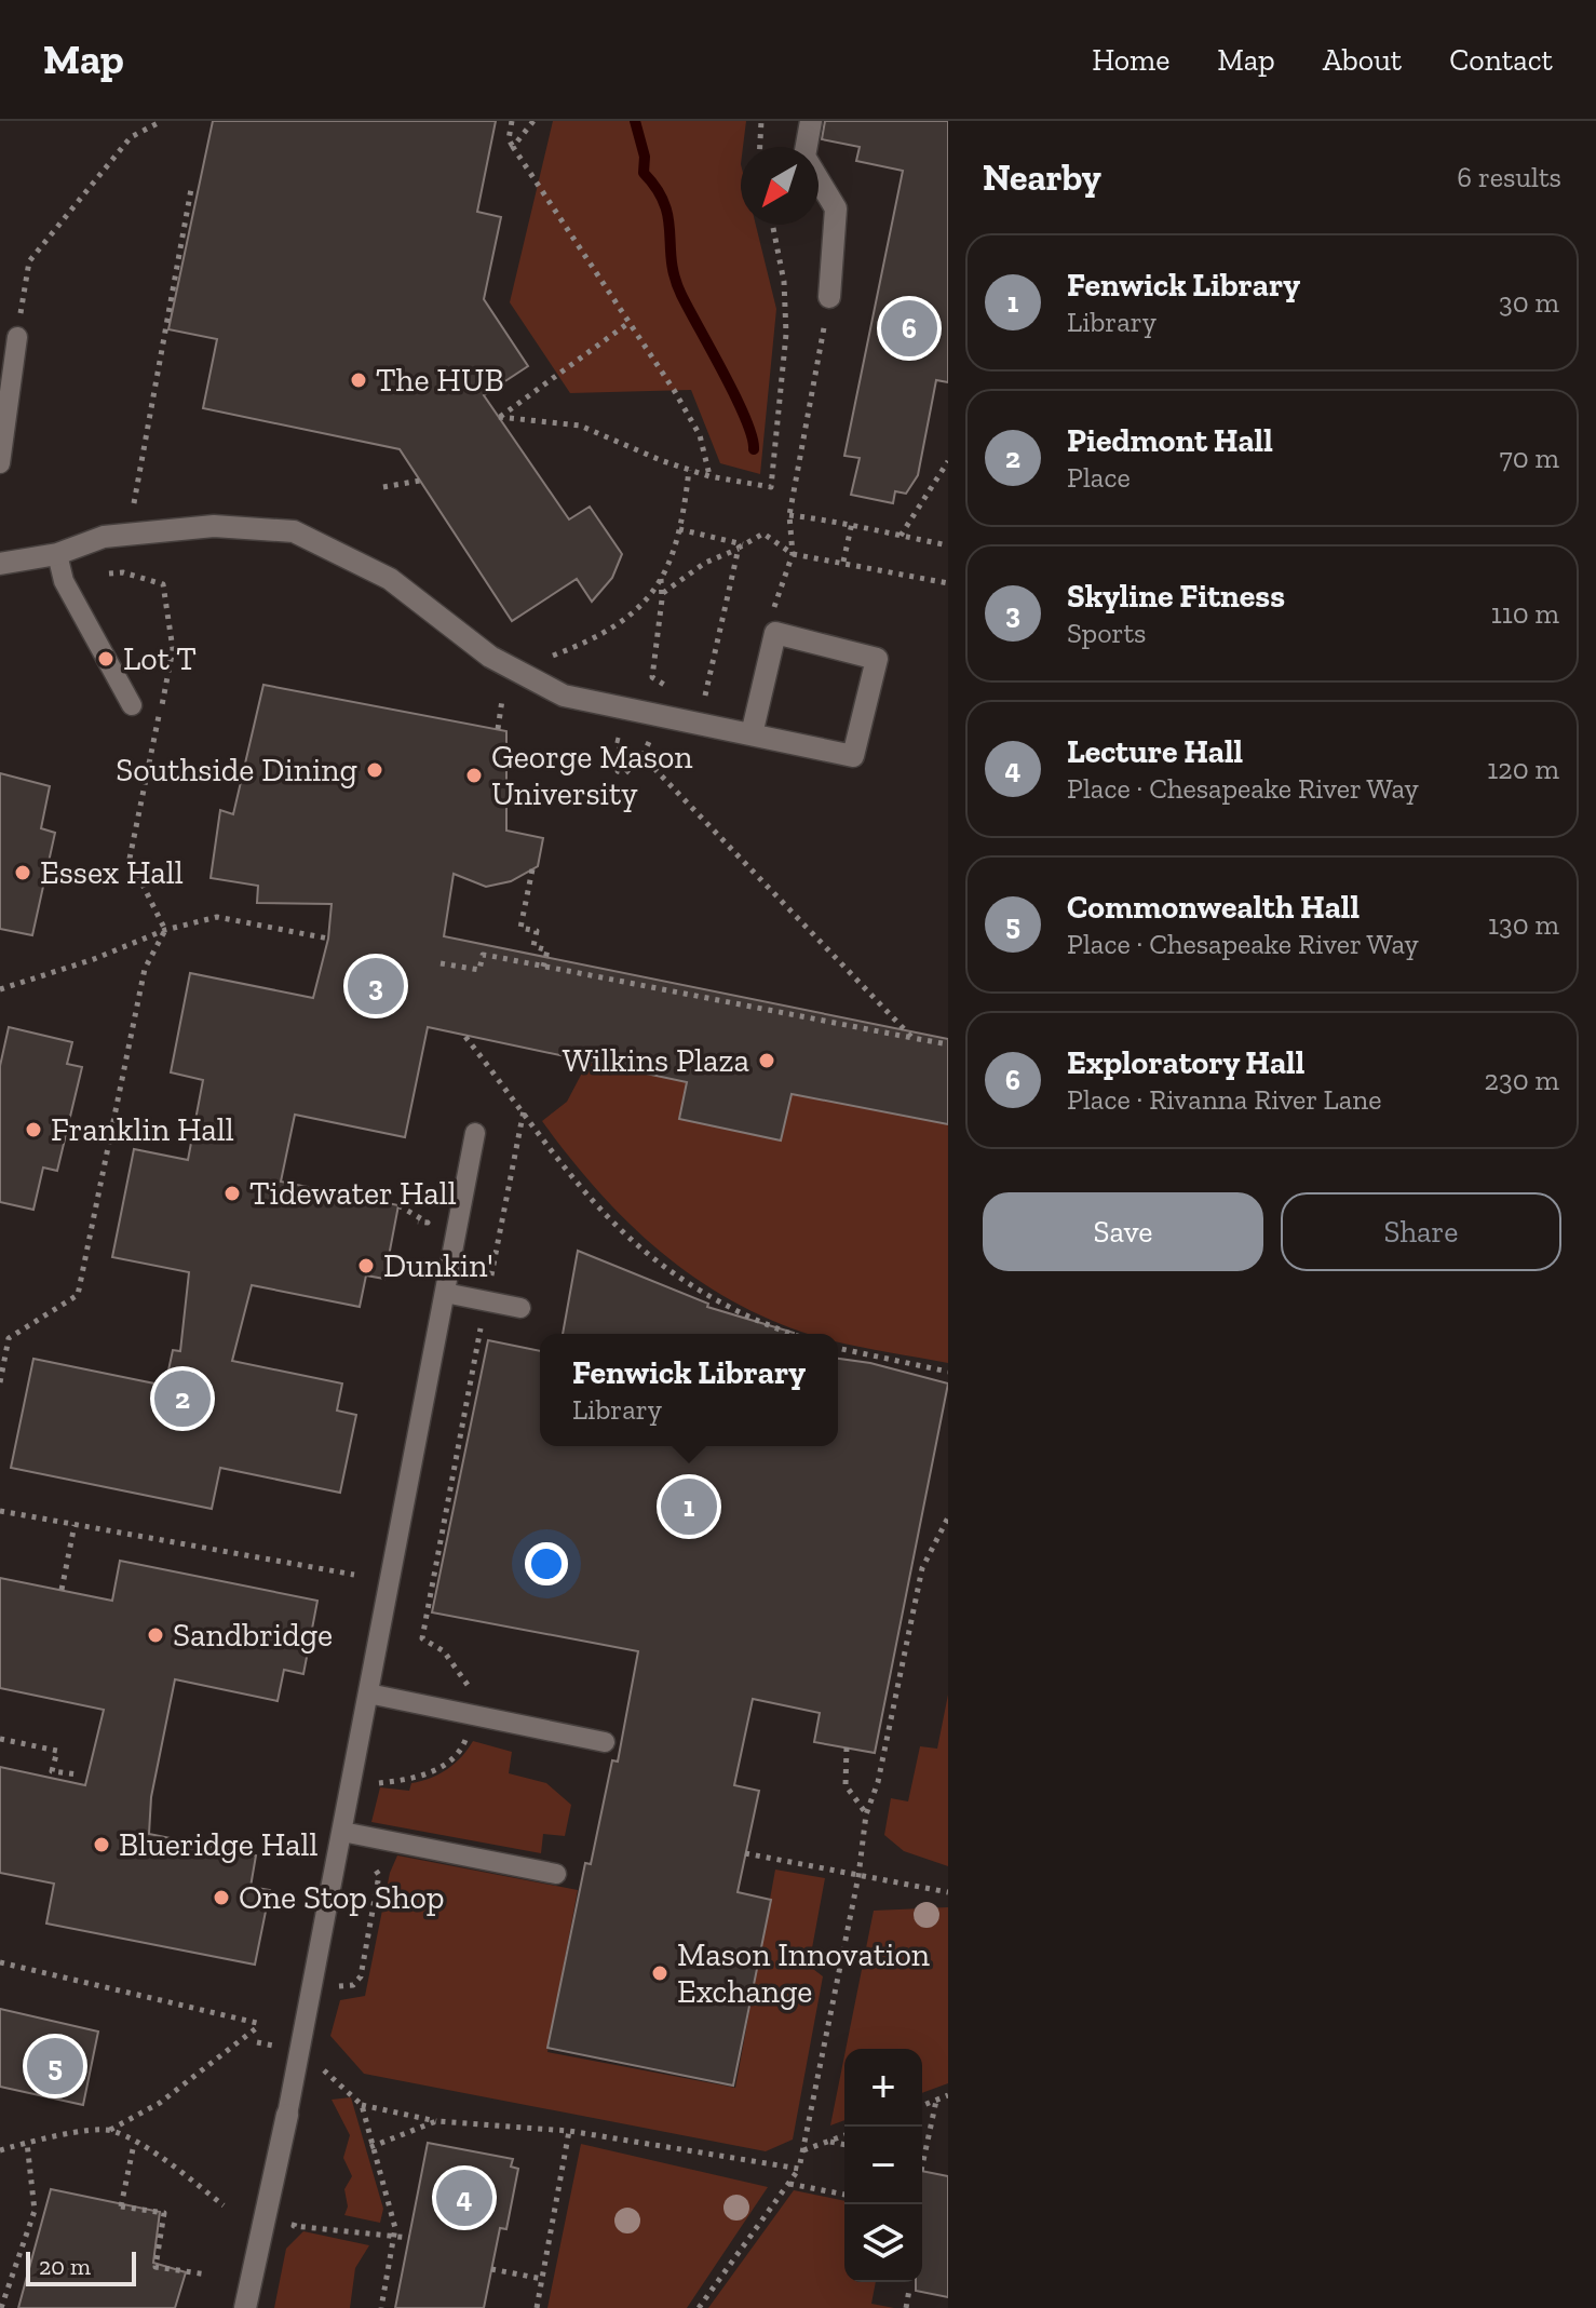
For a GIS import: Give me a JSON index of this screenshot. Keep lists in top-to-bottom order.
{
  "places": [
    "The HUB",
    "Lot T",
    "Southside Dining",
    "George Mason University",
    "Essex Hall",
    "Wilkins Plaza",
    "Franklin Hall",
    "Tidewater Hall",
    "Dunkin'",
    "Sandbridge",
    "Blueridge Hall",
    "One Stop Shop",
    "Mason Innovation Exchange"
  ],
  "scale_bar": "20 m",
  "north": "bottom left",
  "page": {
    "header": "Map",
    "nav": [
      "Home",
      "Map",
      "About",
      "Contact"
    ],
    "heading": ["Nearby", "6 results"],
    "list": [
      {
        "mark": "1",
        "name": "Fenwick Library",
        "note": "Library",
        "value": "30 m"
      },
      {
        "mark": "2",
        "name": "Piedmont Hall",
        "note": "Place",
        "value": "70 m"
      },
      {
        "mark": "3",
        "name": "Skyline Fitness",
        "note": "Sports",
        "value": "110 m"
      },
      {
        "mark": "4",
        "name": "Lecture Hall",
        "note": "Place · Chesapeake River Way",
        "value": "120 m"
      },
      {
        "mark": "5",
        "name": "Commonwealth Hall",
        "note": "Place · Chesapeake River Way",
        "value": "130 m"
      },
      {
        "mark": "6",
        "name": "Exploratory Hall",
        "note": "Place · Rivanna River Lane",
        "value": "230 m"
      }
    ],
    "pins": [
      "6",
      "3",
      "2",
      "1",
      "5",
      "4"
    ],
    "buttons": ["Save", "Share"],
    "popup": ["Fenwick Library", "Library"],
    "map_buttons": ["+", "−"],
    "scale": "20 m"
  }
}
